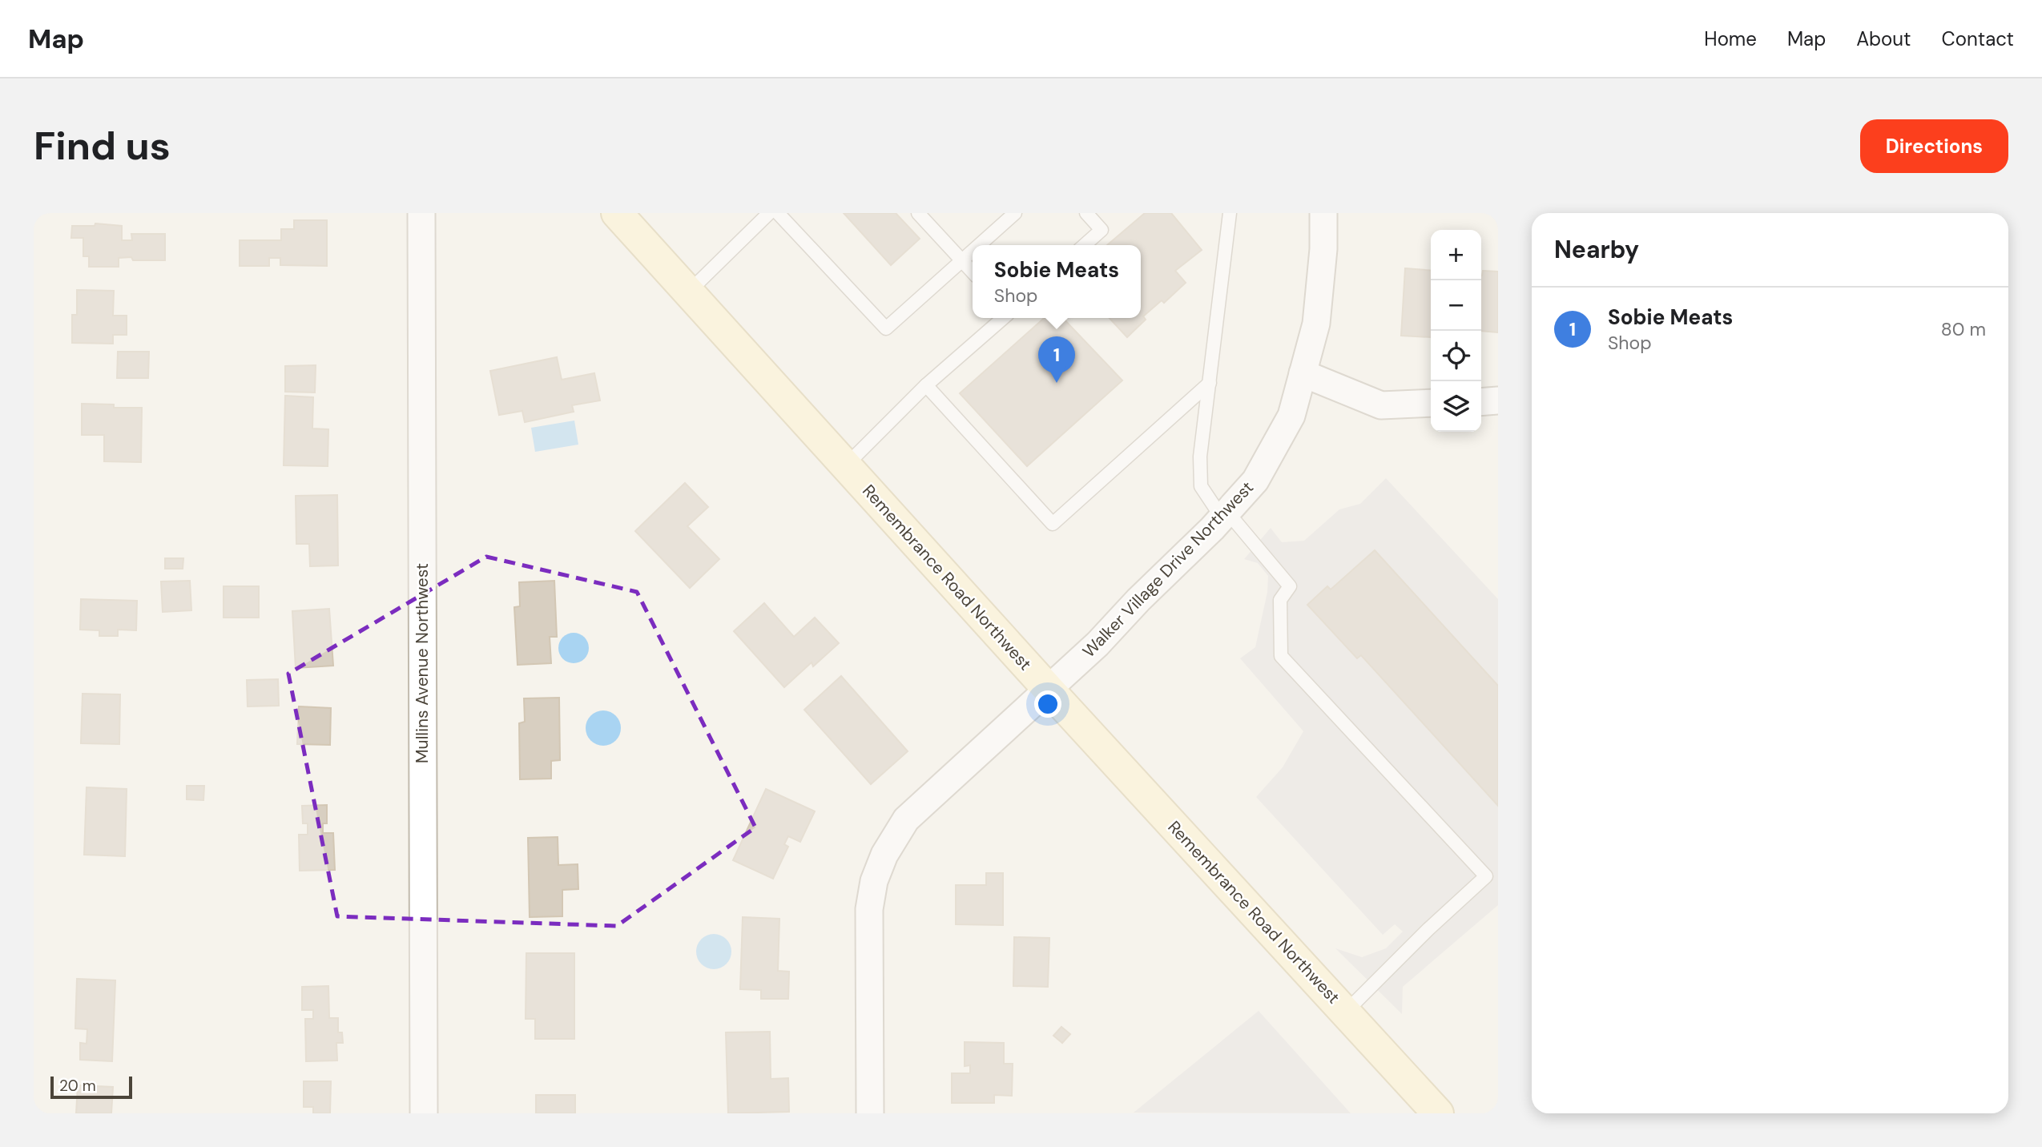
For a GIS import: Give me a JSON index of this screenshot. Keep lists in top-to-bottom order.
{
  "streets": {
    "main road": ["Remembrance Road Northwest"],
    "street": ["Walker Village Drive Northwest", "Mullins Avenue Northwest"]
  },
  "crossings": [
    ["Walker Village Drive Northwest", "Remembrance Road Northwest"]
  ],
  "scale_bar": "20 m",
  "page": {
    "header": "Map",
    "nav": [
      "Home",
      "Map",
      "About",
      "Contact"
    ],
    "buttons": "Directions",
    "title": "Find us",
    "heading": "Nearby",
    "map_buttons": ["+", "−"],
    "popup": ["Sobie Meats", "Shop"],
    "list": [
      {
        "mark": "1",
        "name": "Sobie Meats",
        "note": "Shop",
        "value": "80 m"
      }
    ],
    "pins": "1",
    "scale": "20 m"
  }
}
